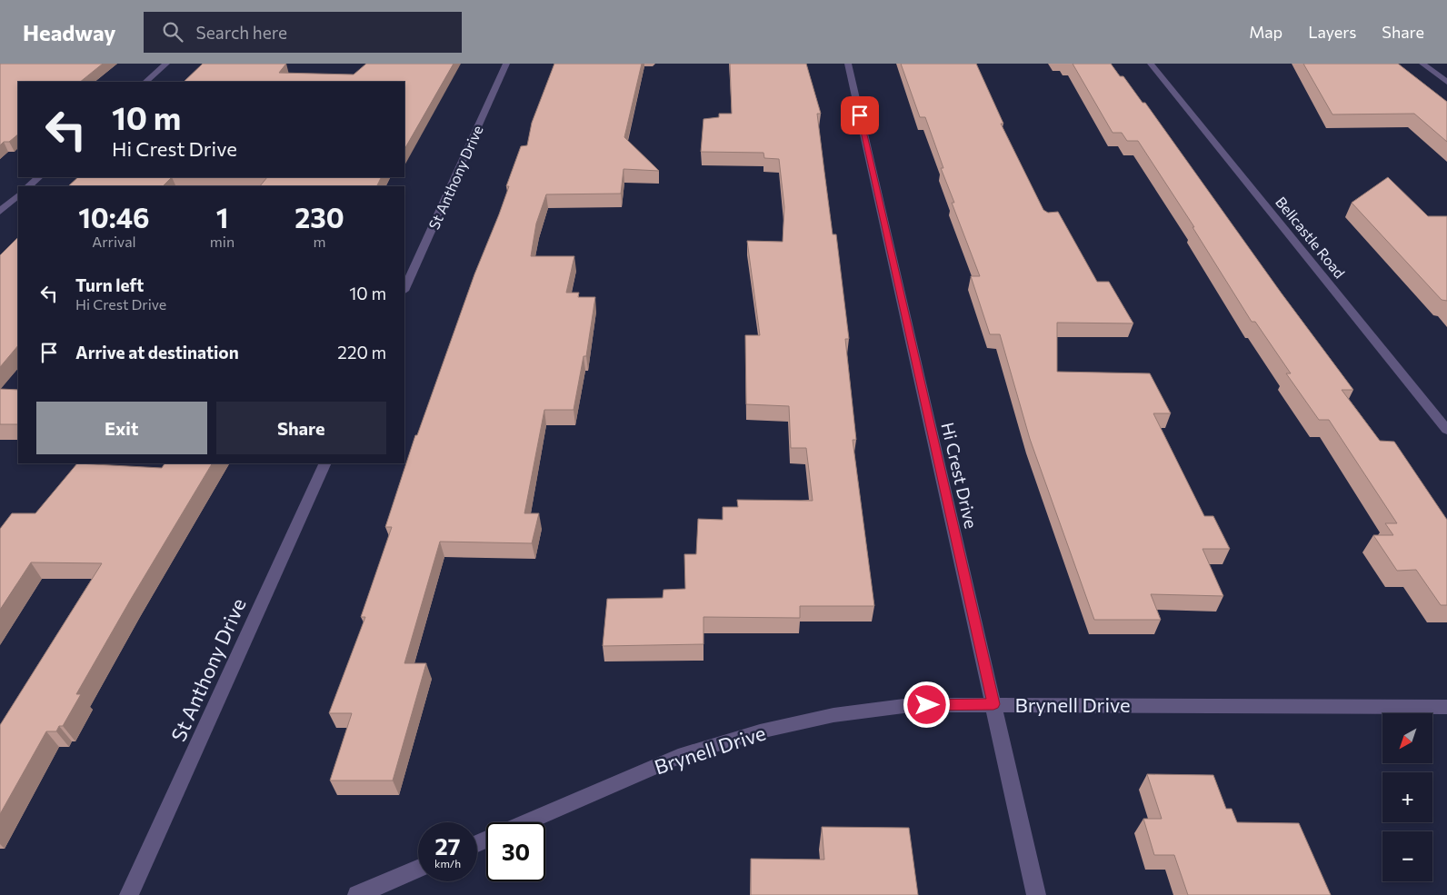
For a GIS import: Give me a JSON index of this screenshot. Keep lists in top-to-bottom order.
{
  "streets": {
    "street": [
      "St Anthony Drive",
      "Bellcastle Road",
      "Hi Crest Drive",
      "Brynell Drive"
    ]
  },
  "crossings": [
    ["Hi Crest Drive", "Brynell Drive"]
  ],
  "north": "bottom left",
  "page": {
    "header": "Headway",
    "search": "Search here",
    "nav": ["Map", "Layers", "Share"],
    "turn": ["10 m", "Hi Crest Drive"],
    "eta": [
      "10:46",
      "Arrival",
      "1",
      "min",
      "230",
      "m"
    ],
    "list": [
      {
        "name": "Turn left",
        "note": "Hi Crest Drive",
        "value": "10 m"
      },
      {
        "name": "Arrive at destination",
        "value": "220 m"
      }
    ],
    "buttons": ["Exit", "Share"],
    "map_buttons": ["+", "−"],
    "speed": "27 km/h",
    "limit": "30"
  }
}
